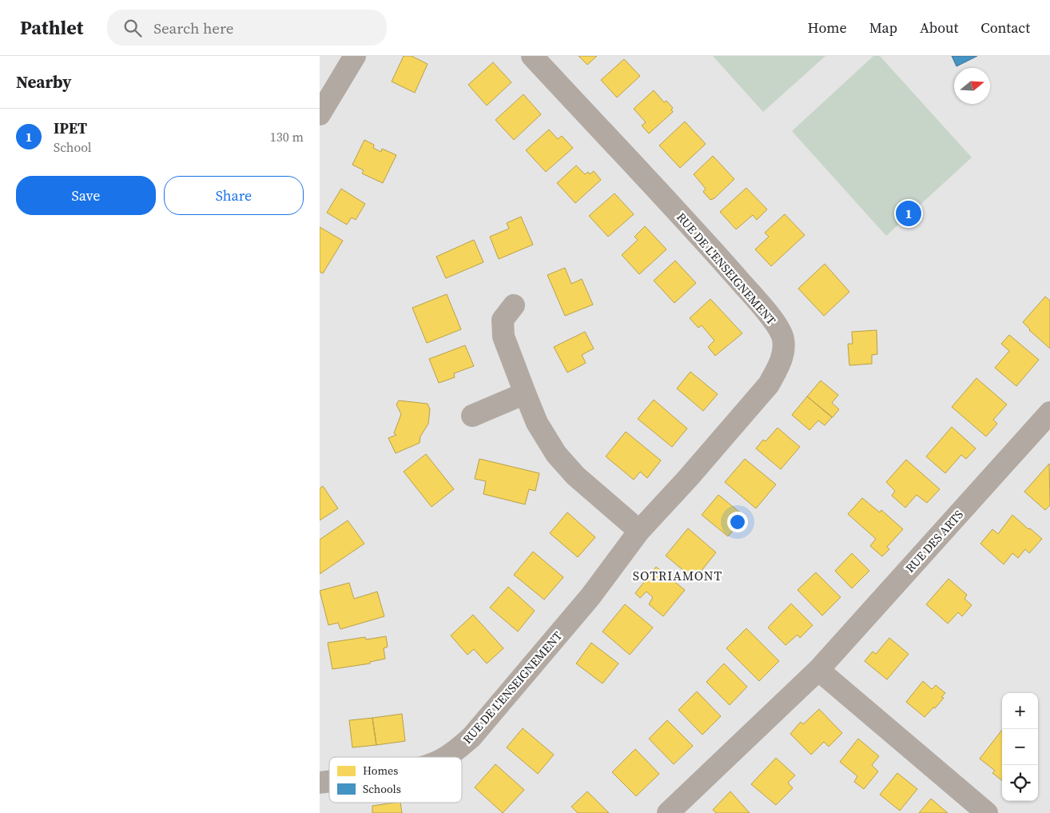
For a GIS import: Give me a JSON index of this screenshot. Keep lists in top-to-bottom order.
{
  "streets": {
    "street": ["RUE DE L'ENSEIGNEMENT", "RUE DES ARTS"]
  },
  "districts": ["SOTRIAMONT"],
  "legend": ["Homes", "Schools"],
  "north": "right",
  "page": {
    "header": "Pathlet",
    "search": "Search here",
    "nav": [
      "Home",
      "Map",
      "About",
      "Contact"
    ],
    "heading": "Nearby",
    "list": [
      {
        "mark": "1",
        "name": "IPET",
        "note": "School",
        "value": "130 m"
      }
    ],
    "buttons": ["Save", "Share"],
    "pins": "1",
    "map_buttons": ["+", "−"]
  }
}
